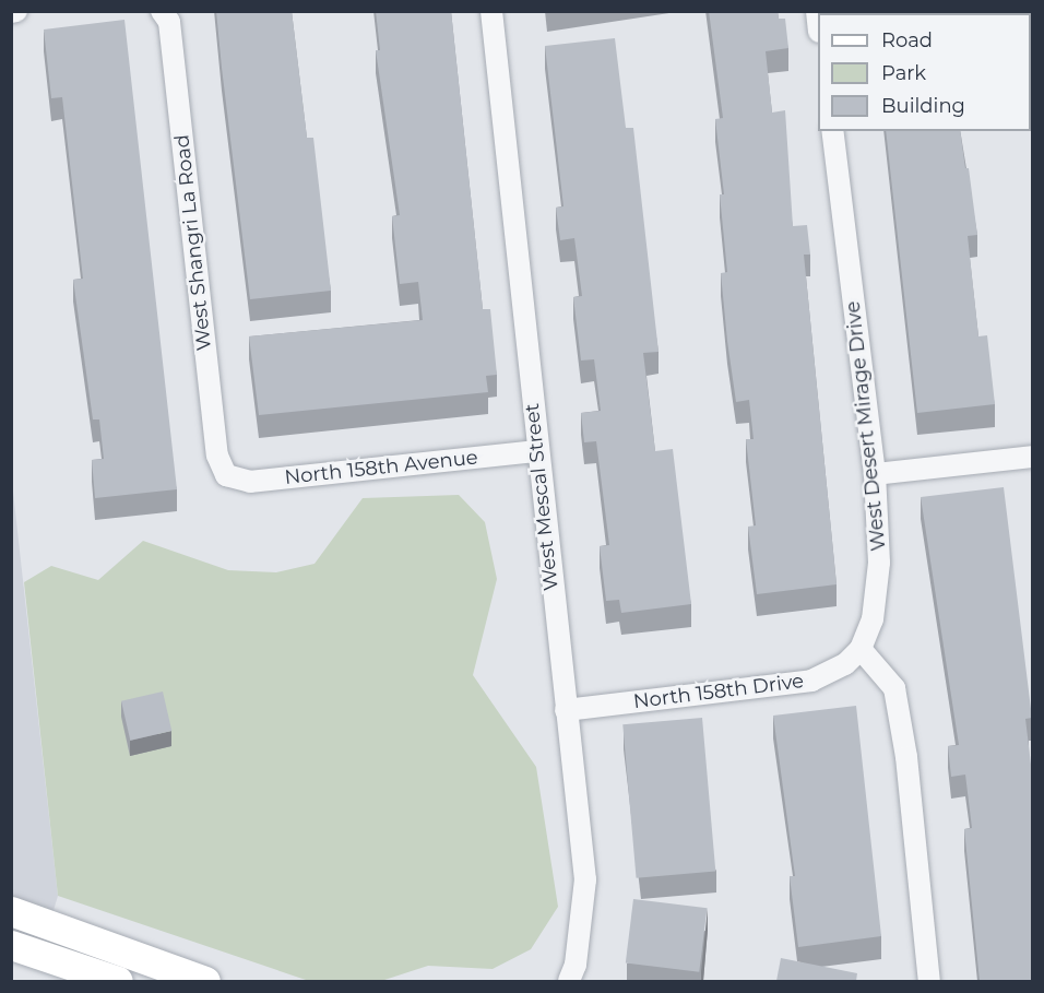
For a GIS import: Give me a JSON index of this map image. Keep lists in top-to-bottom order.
{
  "streets": {
    "street": [
      "West Shangri La Road",
      "West Desert Mirage Drive",
      "North 158th Avenue",
      "West Mescal Street",
      "North 158th Drive"
    ]
  },
  "crossings": [
    ["West Shangri La Road", "North 158th Avenue"],
    ["West Desert Mirage Drive", "North 158th Drive"],
    ["North 158th Avenue", "West Mescal Street"],
    ["West Mescal Street", "North 158th Drive"]
  ],
  "legend": ["Road", "Park", "Building"]
}
